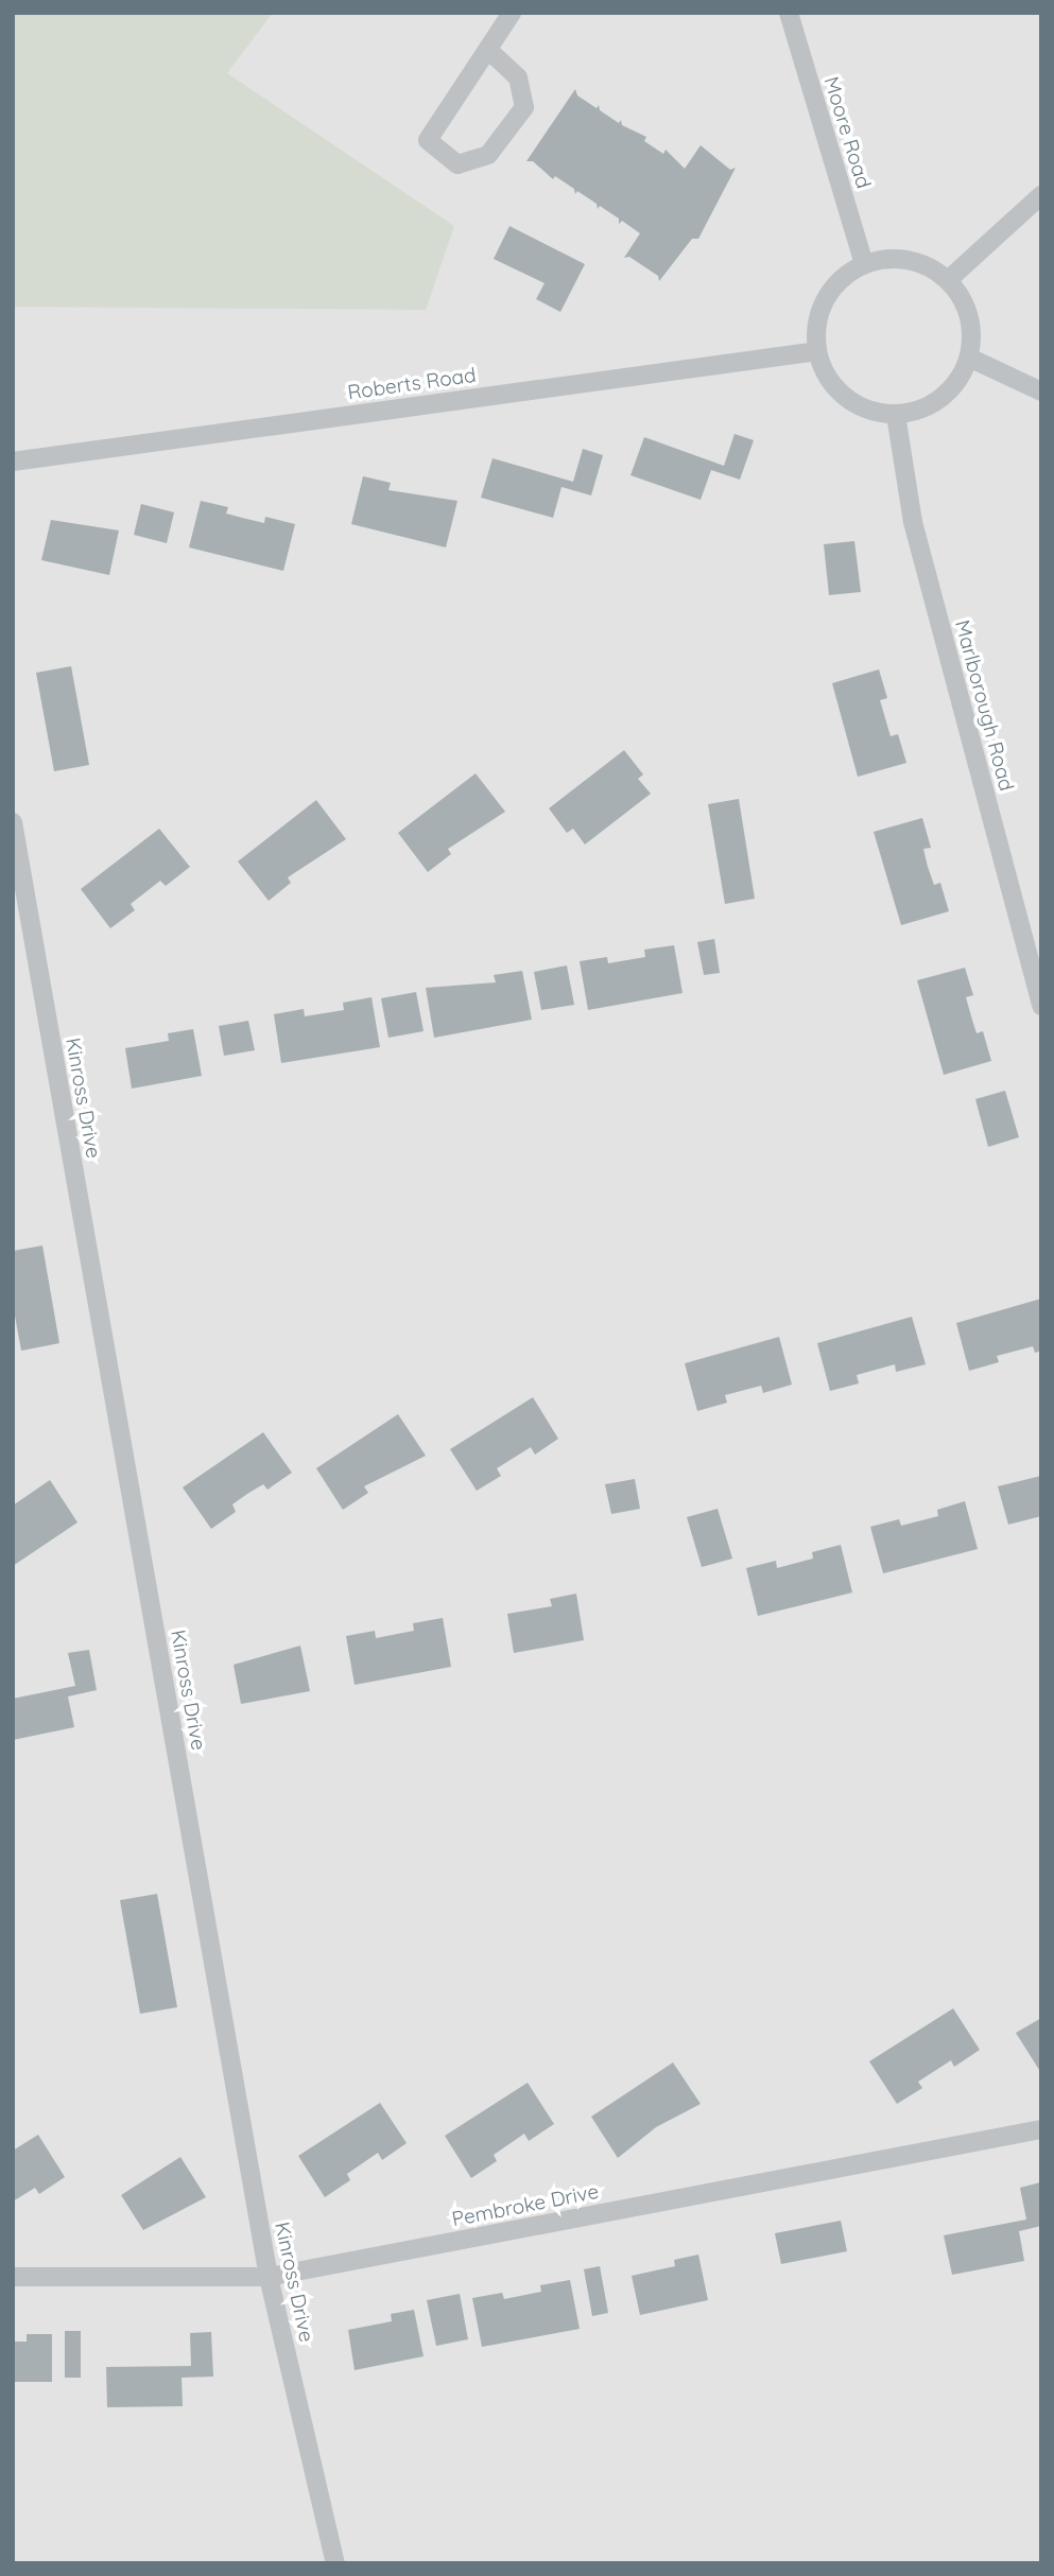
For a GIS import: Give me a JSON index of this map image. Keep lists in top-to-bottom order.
{
  "streets": {
    "lane": [
      "Moore Road",
      "Roberts Road",
      "Marlborough Road",
      "Kinross Drive",
      "Pembroke Drive"
    ]
  },
  "crossings": [
    ["Moore Road", "Roberts Road"],
    ["Moore Road", "Marlborough Road"],
    ["Roberts Road", "Marlborough Road"],
    ["Kinross Drive", "Pembroke Drive"]
  ]
}
